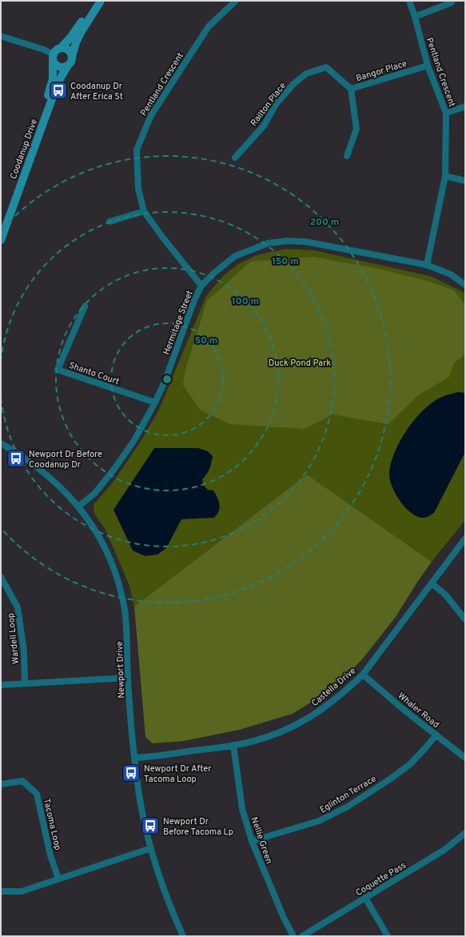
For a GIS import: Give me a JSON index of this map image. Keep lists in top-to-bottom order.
{
  "streets": {
    "main road": ["Coodanup Drive"],
    "street": [
      "Bangor Place",
      "Pentland Crescent",
      "Railton Place",
      "Hermitage Street",
      "Shanto Court",
      "Wardell Loop",
      "Newport Drive",
      "Castella Drive",
      "Whaler Road",
      "Eglinton Terrace",
      "Tacoma Loop",
      "Nellie Green",
      "Coquette Pass"
    ]
  },
  "crossings": [
    ["Bangor Place", "Pentland Crescent"],
    ["Bangor Place", "Railton Place"],
    ["Pentland Crescent", "Hermitage Street"],
    ["Hermitage Street", "Shanto Court"],
    ["Hermitage Street", "Newport Drive"],
    ["Newport Drive", "Castella Drive"],
    ["Castella Drive", "Whaler Road"],
    ["Castella Drive", "Nellie Green"],
    ["Whaler Road", "Eglinton Terrace"],
    ["Eglinton Terrace", "Nellie Green"]
  ],
  "parks": ["Duck Pond Park"],
  "places": {
    "bus stop": [
      "Coodanup Dr After Erica St",
      "Newport Dr Before Coodanup Dr",
      "Newport Dr After Tacoma Loop",
      "Newport Dr Before Tacoma Lp"
    ]
  },
  "rings": [
    "200 m",
    "150 m",
    "100 m",
    "50 m"
  ]
}
